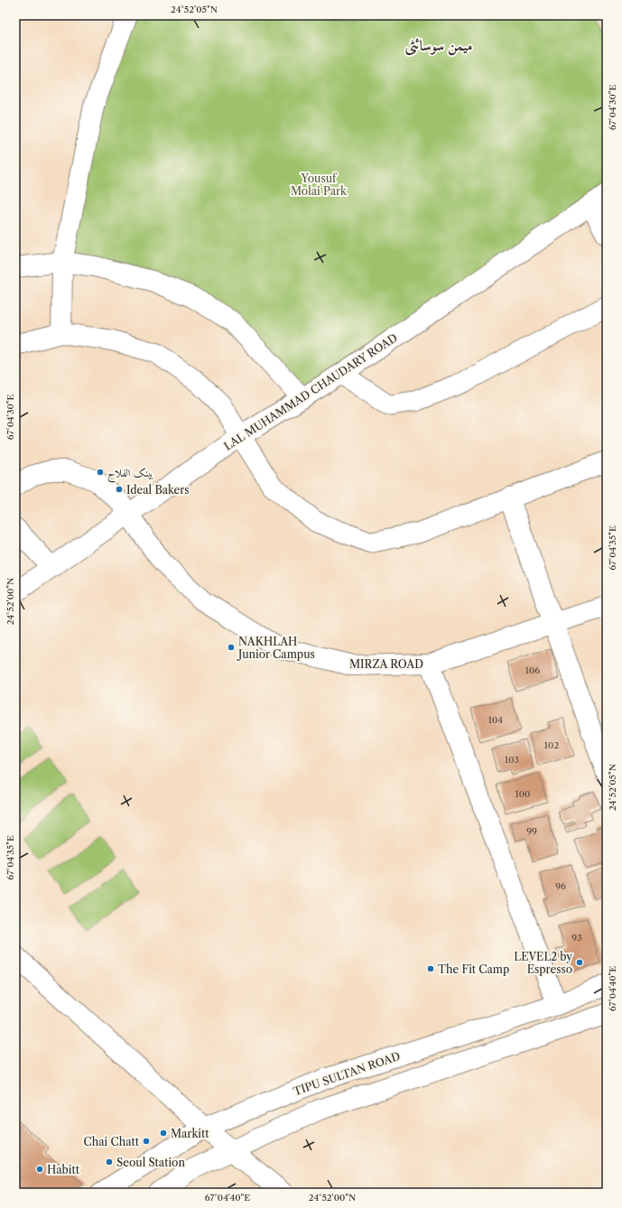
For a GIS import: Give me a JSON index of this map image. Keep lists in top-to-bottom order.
{
  "streets": {
    "street": ["LAL MUHAMMAD CHAUDARY ROAD", "MIRZA ROAD", "TIPU SULTAN ROAD"]
  },
  "crossings": [
    ["LAL MUHAMMAD CHAUDARY ROAD", "MIRZA ROAD"]
  ],
  "districts": ["میمن سوسائٹی"],
  "parks": ["Yousuf Molai Park"],
  "places": [
    "بینک الفلاح",
    "Ideal Bakers",
    "NAKHLAH Junior Campus",
    "LEVEL2 by Espresso",
    "The Fit Camp",
    "Markitt",
    "Chai Chatt",
    "Seoul Station",
    "Habitt"
  ],
  "house_numbers": [
    "106",
    "104",
    "102",
    "103",
    "100",
    "99",
    "96",
    "93"
  ],
  "coordinates": [
    "24°52'05\"N",
    "67°04'30\"E",
    "67°04'35\"E",
    "24°52'00\"N",
    "67°04'40\"E"
  ]
}
